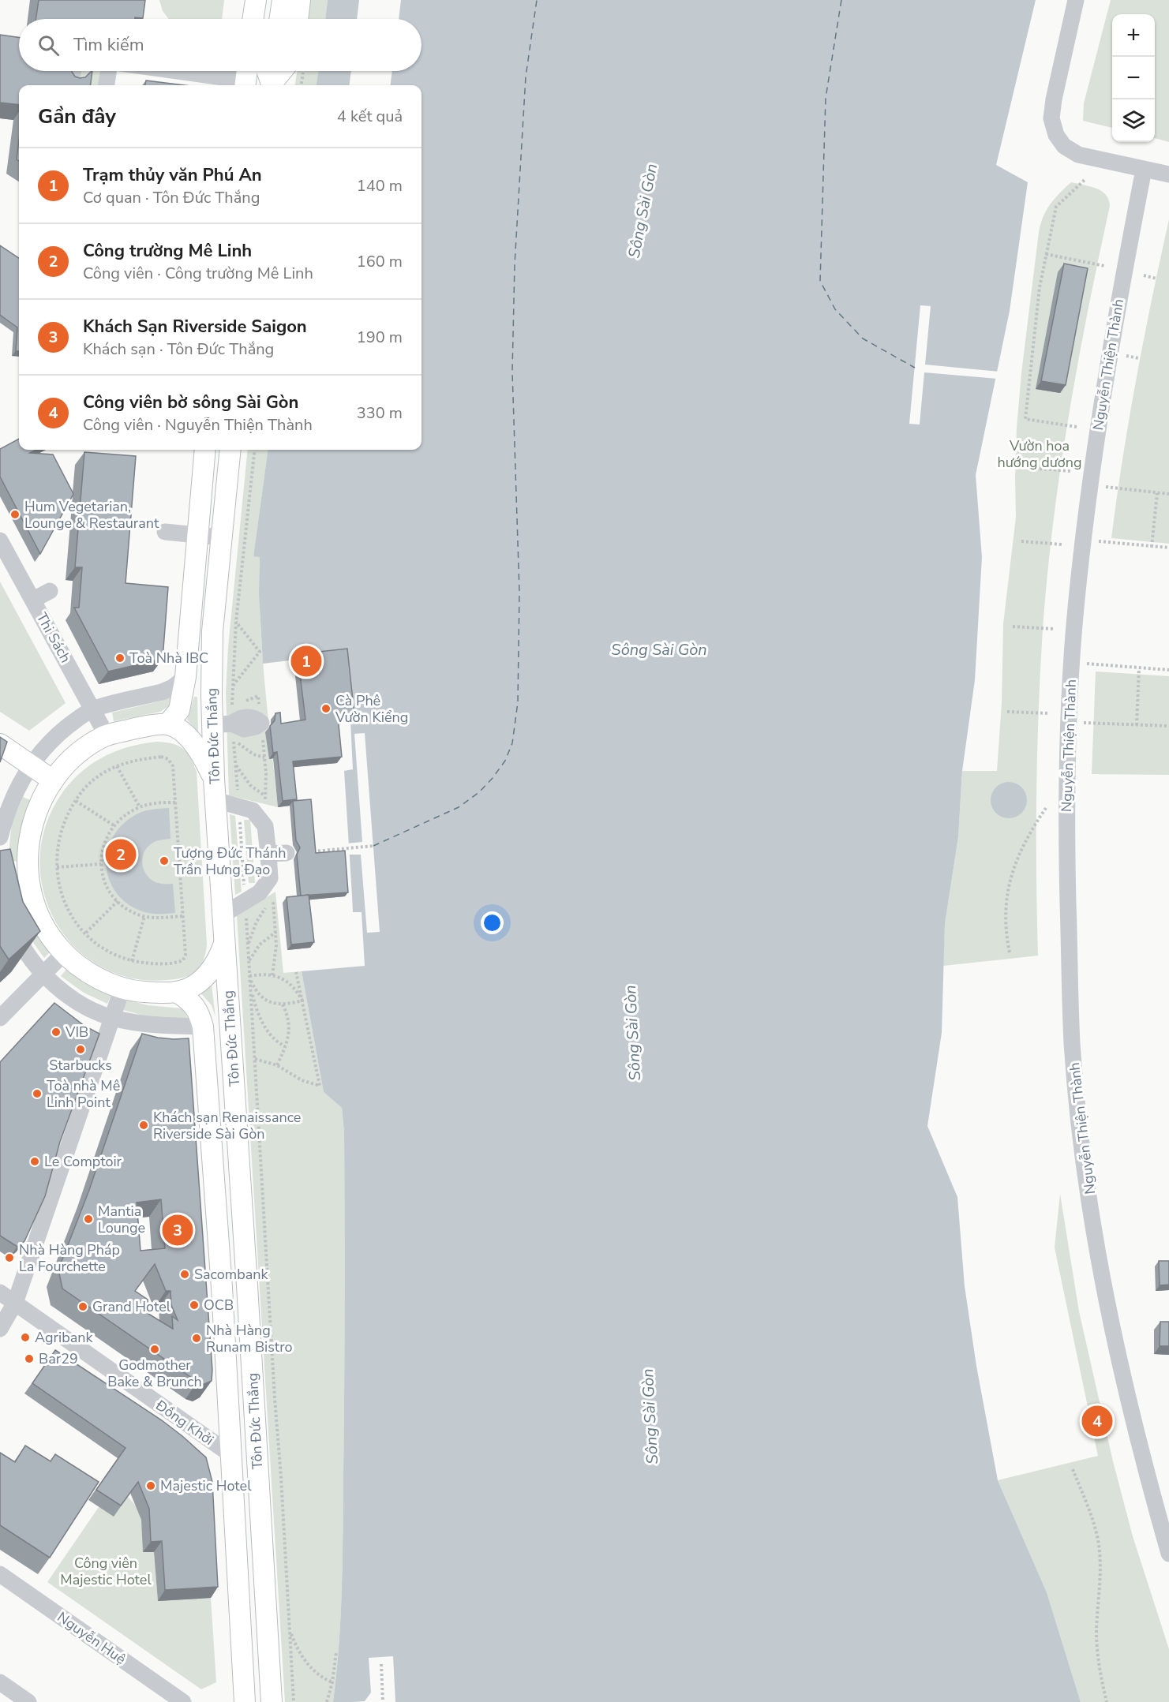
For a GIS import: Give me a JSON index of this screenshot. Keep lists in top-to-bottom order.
{
  "streets": {
    "main road": ["Tôn Đức Thắng", "Tôn Ðức Thắng"],
    "street": [
      "Nguyễn Thiện Thành",
      "Thi Sách",
      "Ðồng Khởi",
      "Nguyễn Huệ"
    ]
  },
  "crossings": [
    ["Tôn Đức Thắng", "Tôn Ðức Thắng"],
    ["Tôn Ðức Thắng", "Ðồng Khởi"]
  ],
  "water": ["Sông Sài Gòn"],
  "parks": ["Vườn hoa hướng dương", "Công viên Majestic Hotel"],
  "places": [
    "Hum Vegetarian, Lounge & Restaurant",
    "Toà Nhà IBC",
    "Cà Phê Vườn Kiểng",
    "Tượng Đức Thánh Trần Hưng Đạo",
    "VIB",
    "Starbucks",
    "Toà nhà Mê Linh Point",
    "Khách sạn Renaissance Riverside Sài Gòn",
    "Le Comptoir",
    "Mantia Lounge",
    "Nhà Hàng Pháp La Fourchette",
    "Sacombank",
    "OCB",
    "Grand Hotel",
    "Agribank",
    "Nhà Hàng Runam Bistro",
    "Godmother Bake & Brunch",
    "Bar29",
    "Majestic Hotel"
  ],
  "page": {
    "map_buttons": ["+", "−"],
    "search": "Tìm kiếm",
    "heading": ["Gần đây", "4 kết quả"],
    "list": [
      {
        "mark": "1",
        "name": "Trạm thủy văn Phú An",
        "note": "Cơ quan · Tôn Đức Thắng",
        "value": "140 m"
      },
      {
        "mark": "2",
        "name": "Công trường Mê Linh",
        "note": "Công viên · Công trường Mê Linh",
        "value": "160 m"
      },
      {
        "mark": "3",
        "name": "Khách Sạn Riverside Saigon",
        "note": "Khách sạn · Tôn Ðức Thắng",
        "value": "190 m"
      },
      {
        "mark": "4",
        "name": "Công viên bờ sông Sài Gòn",
        "note": "Công viên · Nguyễn Thiện Thành",
        "value": "330 m"
      }
    ],
    "pins": [
      "1",
      "2",
      "3",
      "4"
    ]
  }
}
